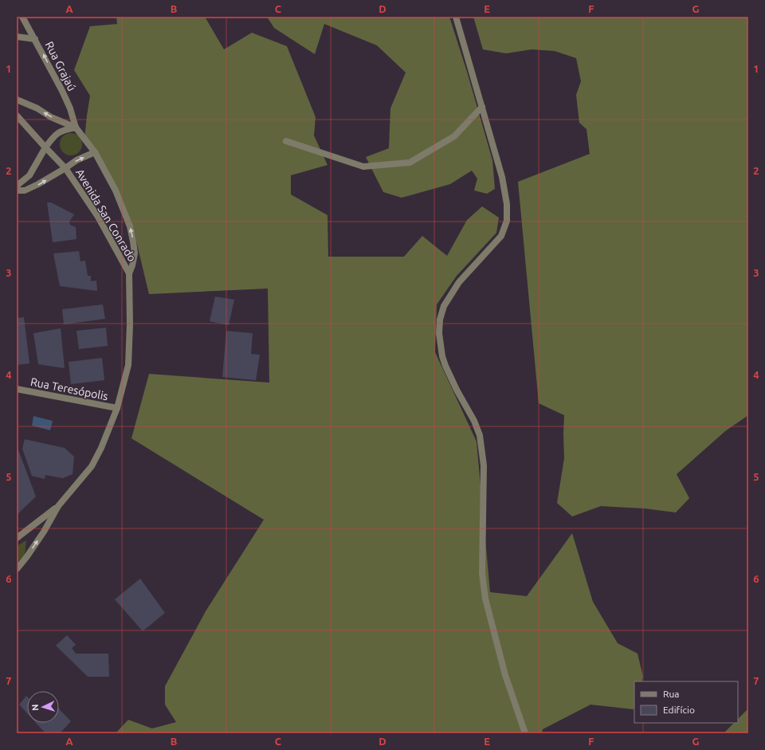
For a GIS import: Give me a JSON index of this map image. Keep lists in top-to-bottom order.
{
  "streets": {
    "street": ["Rua Grajaú", "Avenida San Conrado", "Rua Teresópolis"]
  },
  "crossings": [
    ["Rua Grajaú", "Avenida San Conrado"],
    ["Avenida San Conrado", "Rua Teresópolis"]
  ],
  "legend": ["Rua", "Edifício"],
  "north": "left",
  "grid": {
    "columns": [
      "A",
      "B",
      "C",
      "D",
      "E",
      "F",
      "G"
    ],
    "rows": [
      "1",
      "2",
      "3",
      "4",
      "5",
      "6",
      "7"
    ]
  }
}
